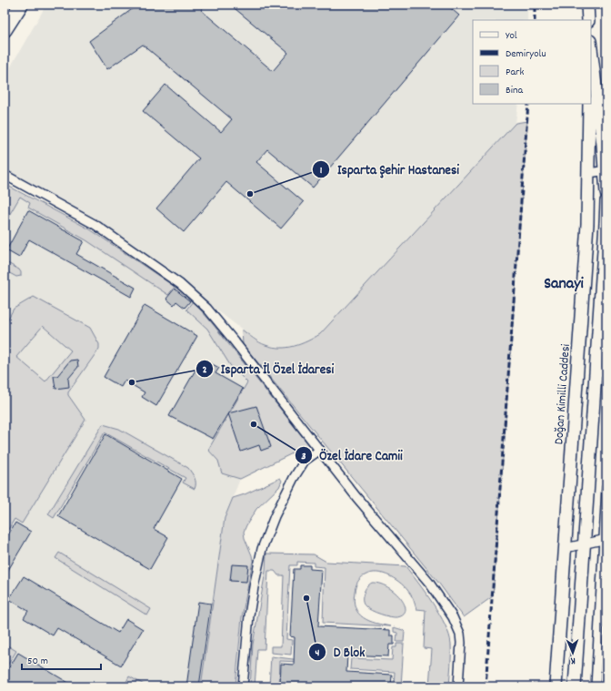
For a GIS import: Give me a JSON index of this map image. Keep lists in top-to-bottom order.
{
  "streets": {
    "main road": ["Doğan Kimilli Caddesi"]
  },
  "districts": ["Sanayi"],
  "places": [
    "Isparta Şehir Hastanesi",
    "Isparta İl Özel İdaresi",
    "Özel İdare Camii",
    "D Blok"
  ],
  "legend": [
    "Yol",
    "Demiryolu",
    "Park",
    "Bina"
  ],
  "scale_bar": "50 m",
  "north": "bottom"
}
